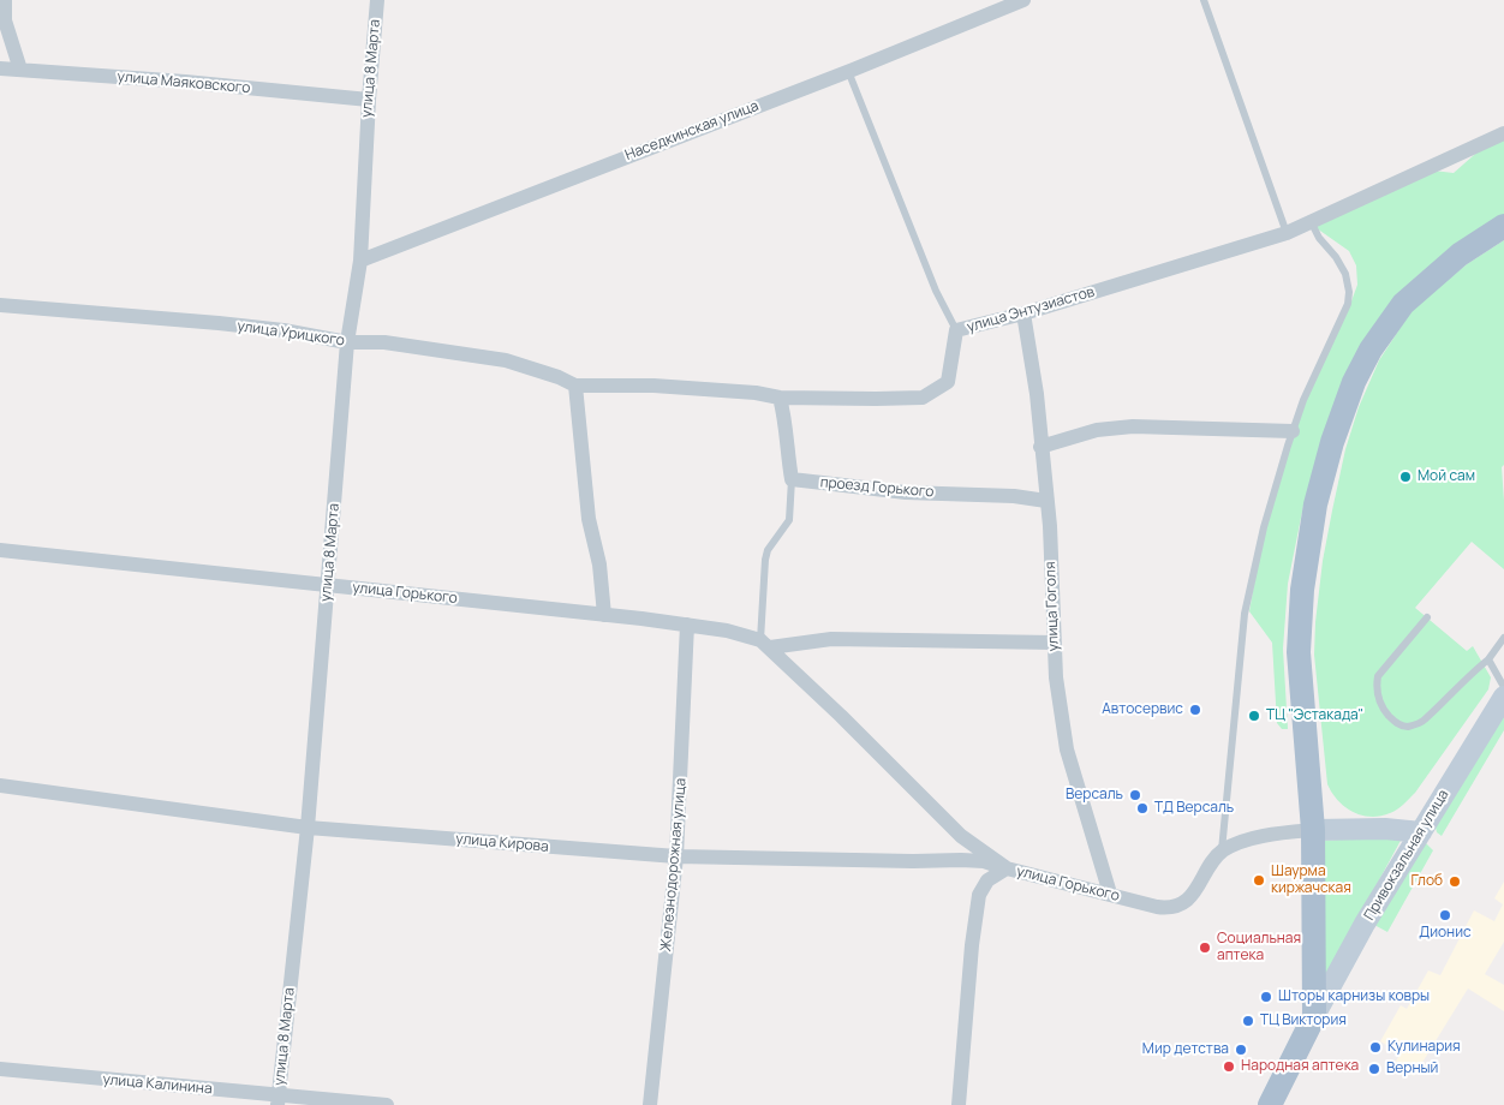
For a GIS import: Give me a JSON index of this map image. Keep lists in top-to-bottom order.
{
  "streets": {
    "street": [
      "улица 8 Марта",
      "улица Маяковского",
      "Наседкинская улица",
      "улица Энтузиастов",
      "улица Урицкого",
      "проезд Горького",
      "улица Горького",
      "улица Гоголя",
      "улица Кирова",
      "Привокзальная улица",
      "Железнодорожная улица",
      "улица Калинина"
    ]
  },
  "crossings": [
    ["улица 8 Марта", "улица Маяковского"],
    ["улица 8 Марта", "Наседкинская улица"],
    ["улица 8 Марта", "улица Урицкого"],
    ["улица 8 Марта", "улица Горького"],
    ["улица 8 Марта", "улица Кирова"],
    ["улица 8 Марта", "улица Калинина"],
    ["улица Энтузиастов", "улица Урицкого"],
    ["улица Энтузиастов", "улица Гоголя"],
    ["проезд Горького", "улица Гоголя"],
    ["улица Горького", "улица Гоголя"],
    ["улица Горького", "улица Кирова"],
    ["улица Горького", "Железнодорожная улица"],
    ["улица Кирова", "Железнодорожная улица"]
  ],
  "places": [
    "Мой сам",
    "Автосервис",
    "ТЦ \"Эстакада\"",
    "Версаль",
    "ТД Версаль",
    "Шаурма киржачская",
    "Глоб",
    "Дионис",
    "Социальная аптека",
    "Шторы карнизы ковры",
    "ТЦ Виктория",
    "Кулинария",
    "Мир детства",
    "Народная аптека",
    "Верный"
  ]
}
